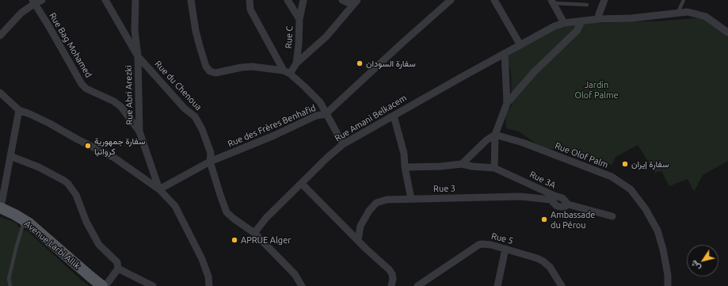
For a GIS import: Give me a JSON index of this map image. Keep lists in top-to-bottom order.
{
  "streets": {
    "main road": ["Avenue Larbi Allik"],
    "street": [
      "Rue C",
      "Rue Bag Mohamed",
      "Rue du Chenoua",
      "Rue Abri Arezki",
      "Rue Amani Belkacem",
      "Rue des Frères Benhafid",
      "Rue Olof Palm",
      "Rue 3A",
      "Rue 3",
      "Rue 5"
    ]
  },
  "crossings": [
    ["Rue Bag Mohamed", "Rue Abri Arezki"],
    ["Rue du Chenoua", "Rue Abri Arezki"],
    ["Rue du Chenoua", "Rue Amani Belkacem"],
    ["Rue du Chenoua", "Rue des Frères Benhafid"],
    ["Rue Abri Arezki", "Rue des Frères Benhafid"],
    ["Rue 3A", "Rue 3"]
  ],
  "parks": ["Jardin Olof Palme"],
  "places": [
    "سفارة السودان",
    "سفارة جمهورية كرواتيا",
    "سفارة إيران",
    "Ambassade du Pérou",
    "APRUE Alger"
  ],
  "north": "bottom left"
}
